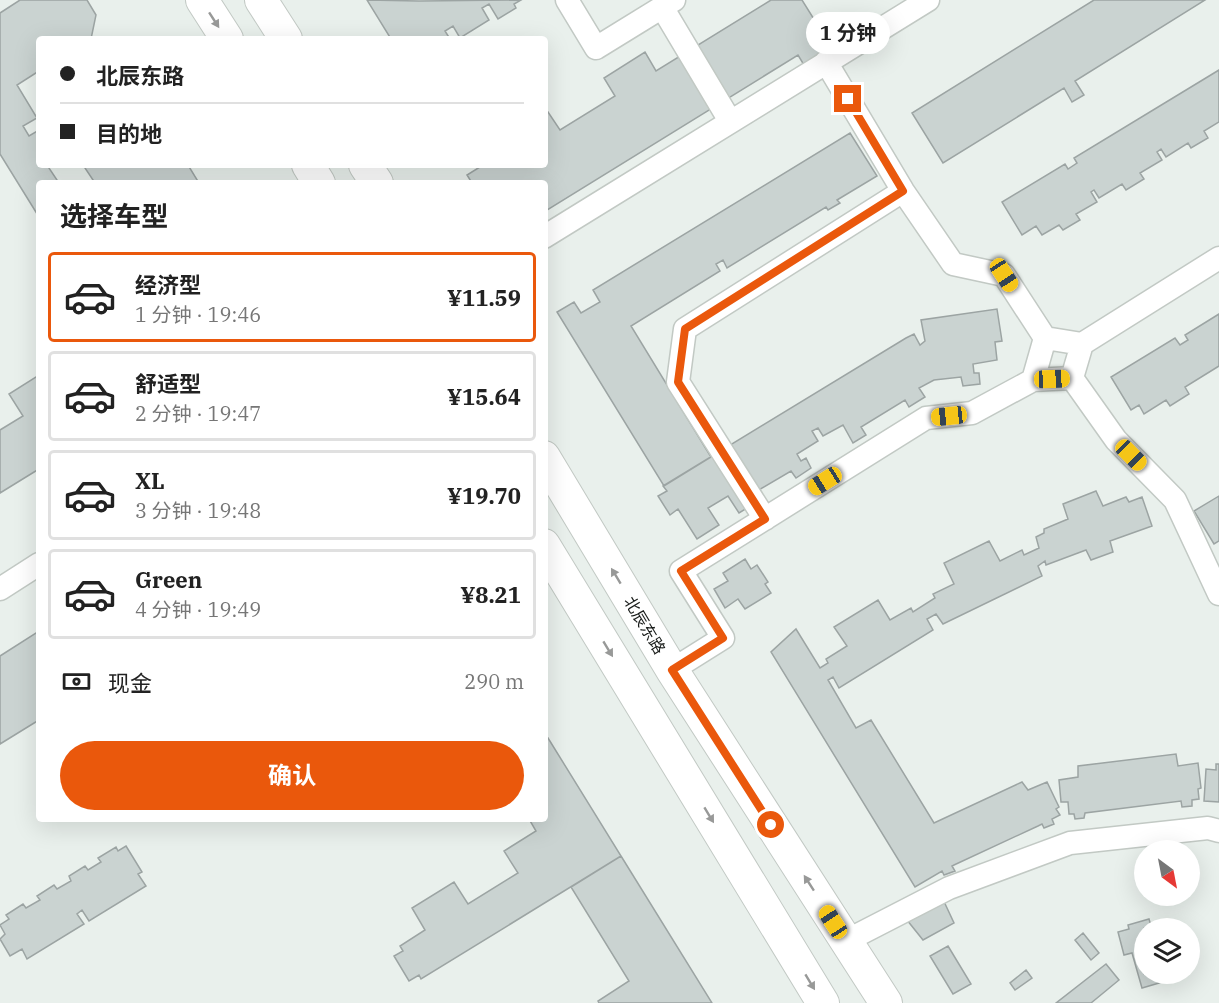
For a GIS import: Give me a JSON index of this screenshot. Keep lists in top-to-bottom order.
{
  "streets": {
    "street": ["北辰东路"]
  },
  "north": "bottom right",
  "page": {
    "bubble": "1 分钟",
    "banner": ["北辰东路", "目的地"],
    "heading": "选择车型",
    "list": [
      {
        "name": "经济型",
        "note": "1 分钟 · 19:46",
        "value": "¥11.59"
      },
      {
        "name": "舒适型",
        "note": "2 分钟 · 19:47",
        "value": "¥15.64"
      },
      {
        "name": "XL",
        "note": "3 分钟 · 19:48",
        "value": "¥19.70"
      },
      {
        "name": "Green",
        "note": "4 分钟 · 19:49",
        "value": "¥8.21"
      }
    ],
    "pay": ["现金", "290 m"],
    "buttons": "确认"
  }
}
